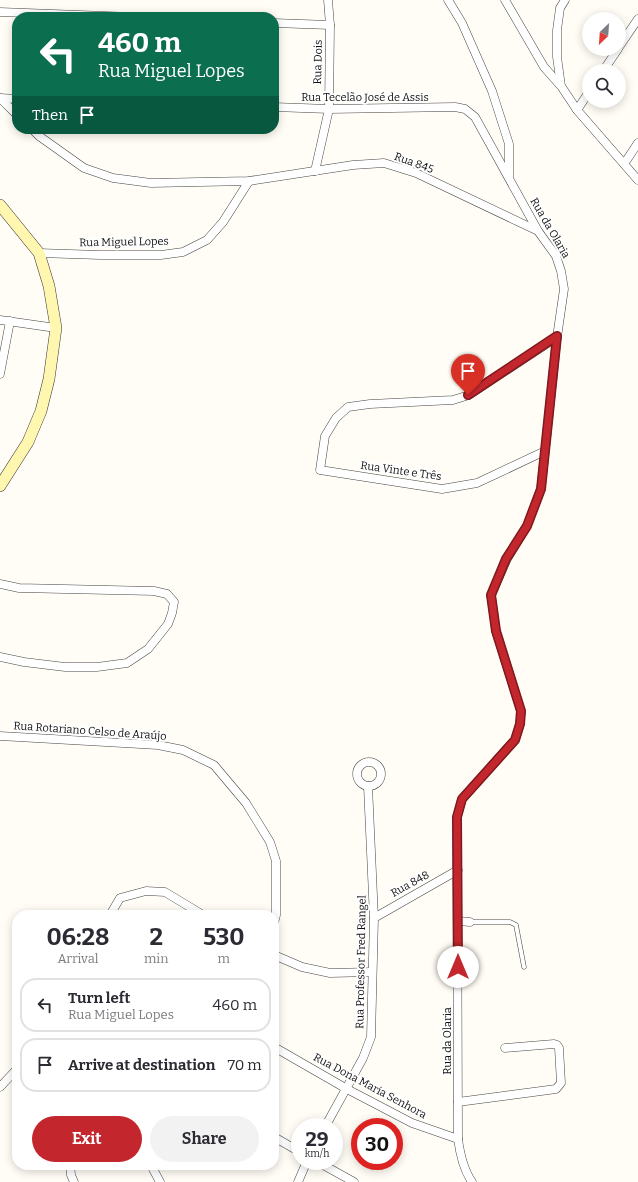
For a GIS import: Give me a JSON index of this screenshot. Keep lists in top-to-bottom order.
{
  "streets": {
    "street": [
      "Rua Dois",
      "Rua Tecelão José de Assis",
      "Rua 845",
      "Rua da Olaria",
      "Rua Miguel Lopes",
      "Rua Vinte e Três",
      "Rua Rotariano Celso de Araújo",
      "Rua 848",
      "Rua Professor Fred Rangel",
      "Rua Dona Maria Senhora"
    ]
  },
  "crossings": [
    ["Rua Dois", "Rua Tecelão José de Assis"],
    ["Rua Dois", "Rua 845"],
    ["Rua Tecelão José de Assis", "Rua da Olaria"],
    ["Rua 845", "Rua da Olaria"],
    ["Rua 845", "Rua Miguel Lopes"],
    ["Rua da Olaria", "Rua Vinte e Três"],
    ["Rua da Olaria", "Rua 848"],
    ["Rua da Olaria", "Rua Dona Maria Senhora"],
    ["Rua 848", "Rua Professor Fred Rangel"],
    ["Rua Professor Fred Rangel", "Rua Dona Maria Senhora"]
  ],
  "north": "bottom left",
  "page": {
    "turn": ["460 m", "Rua Miguel Lopes"],
    "then": "Then",
    "eta": [
      "06:28",
      "Arrival",
      "2",
      "min",
      "530",
      "m"
    ],
    "list": [
      {
        "name": "Turn left",
        "note": "Rua Miguel Lopes",
        "value": "460 m"
      },
      {
        "name": "Arrive at destination",
        "value": "70 m"
      }
    ],
    "buttons": ["Exit", "Share"],
    "speed": "29 km/h",
    "limit": "30"
  }
}
